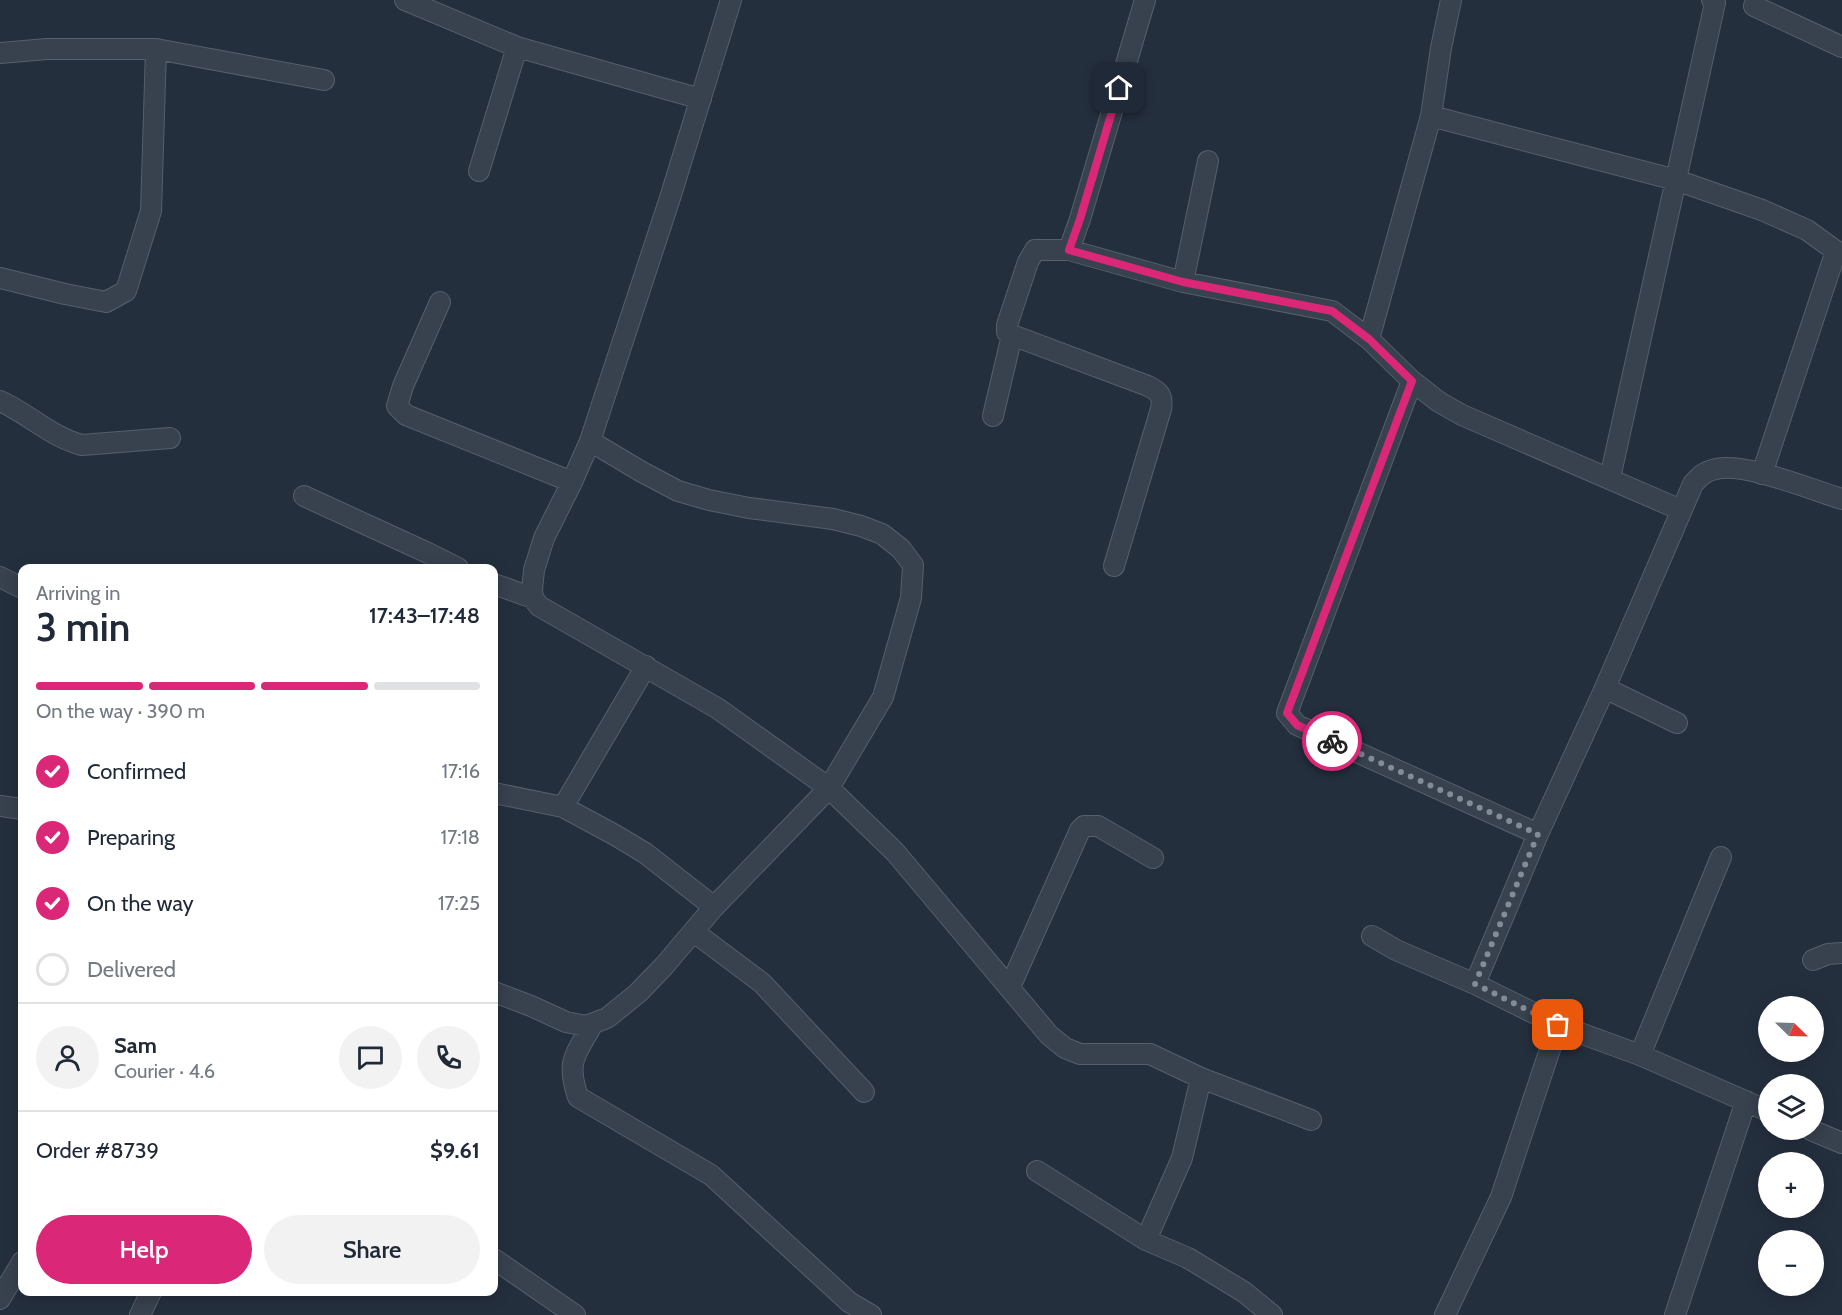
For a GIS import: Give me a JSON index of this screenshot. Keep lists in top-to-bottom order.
{
  "north": "bottom right",
  "page": {
    "heading": ["3 min", "Arriving in", "17:43–17:48"],
    "panel": [
      "Sam",
      "Courier · 4.6",
      "Order #8739",
      "$9.61"
    ],
    "bar": "On the way · 390 m",
    "list": [
      ["Confirmed", "17:16"],
      ["Preparing", "17:18"],
      ["On the way", "17:25"],
      "Delivered"
    ],
    "map_buttons": ["+", "−"],
    "buttons": ["Help", "Share"]
  }
}
